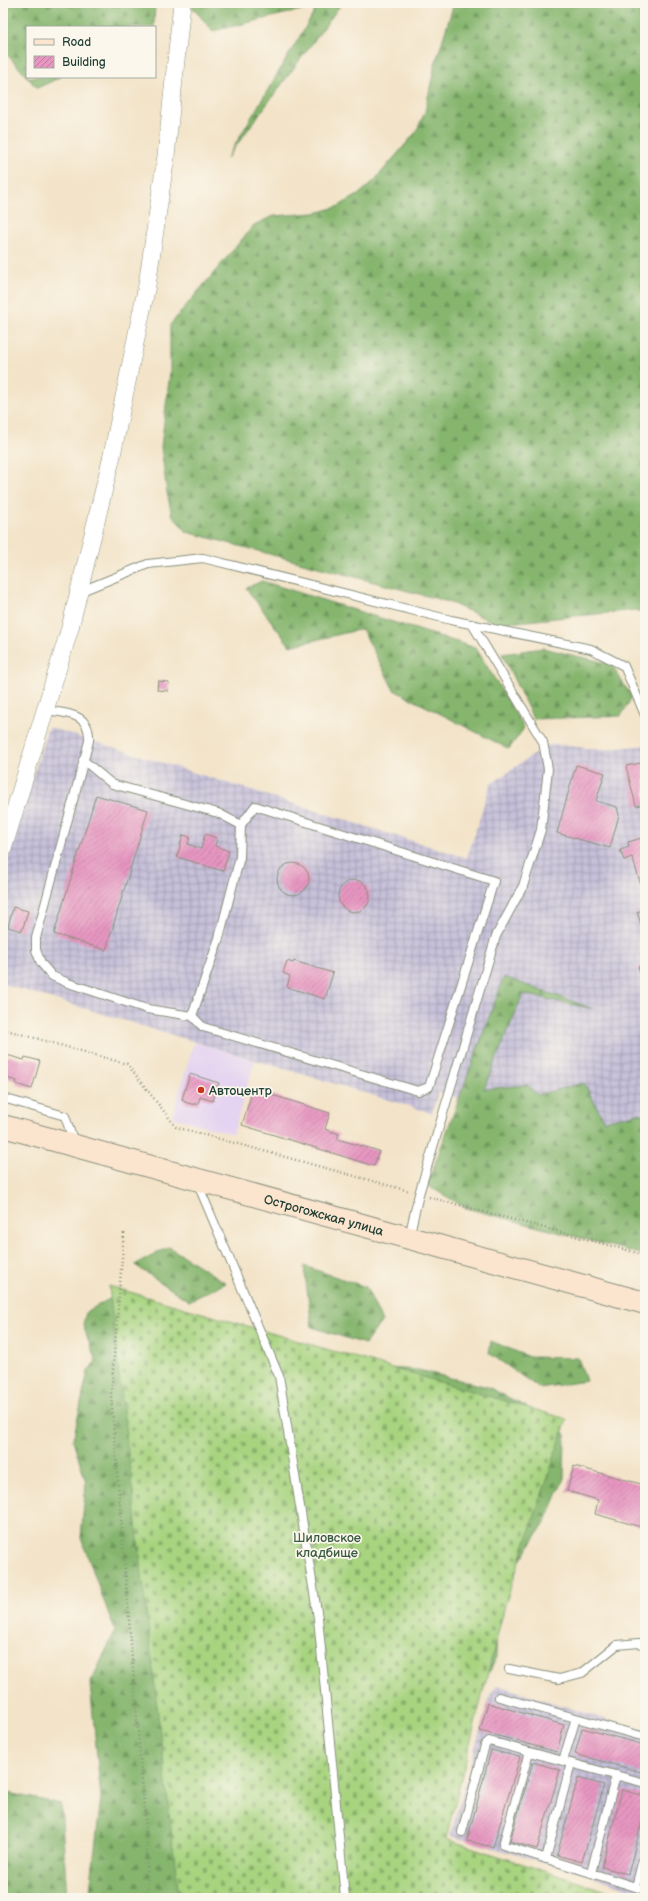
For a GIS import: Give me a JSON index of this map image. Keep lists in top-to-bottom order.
{
  "streets": {
    "street": ["Острогожская улица"]
  },
  "parks": ["Шиловское кладбище"],
  "places": ["Автоцентр"],
  "legend": ["Road", "Building"]
}
